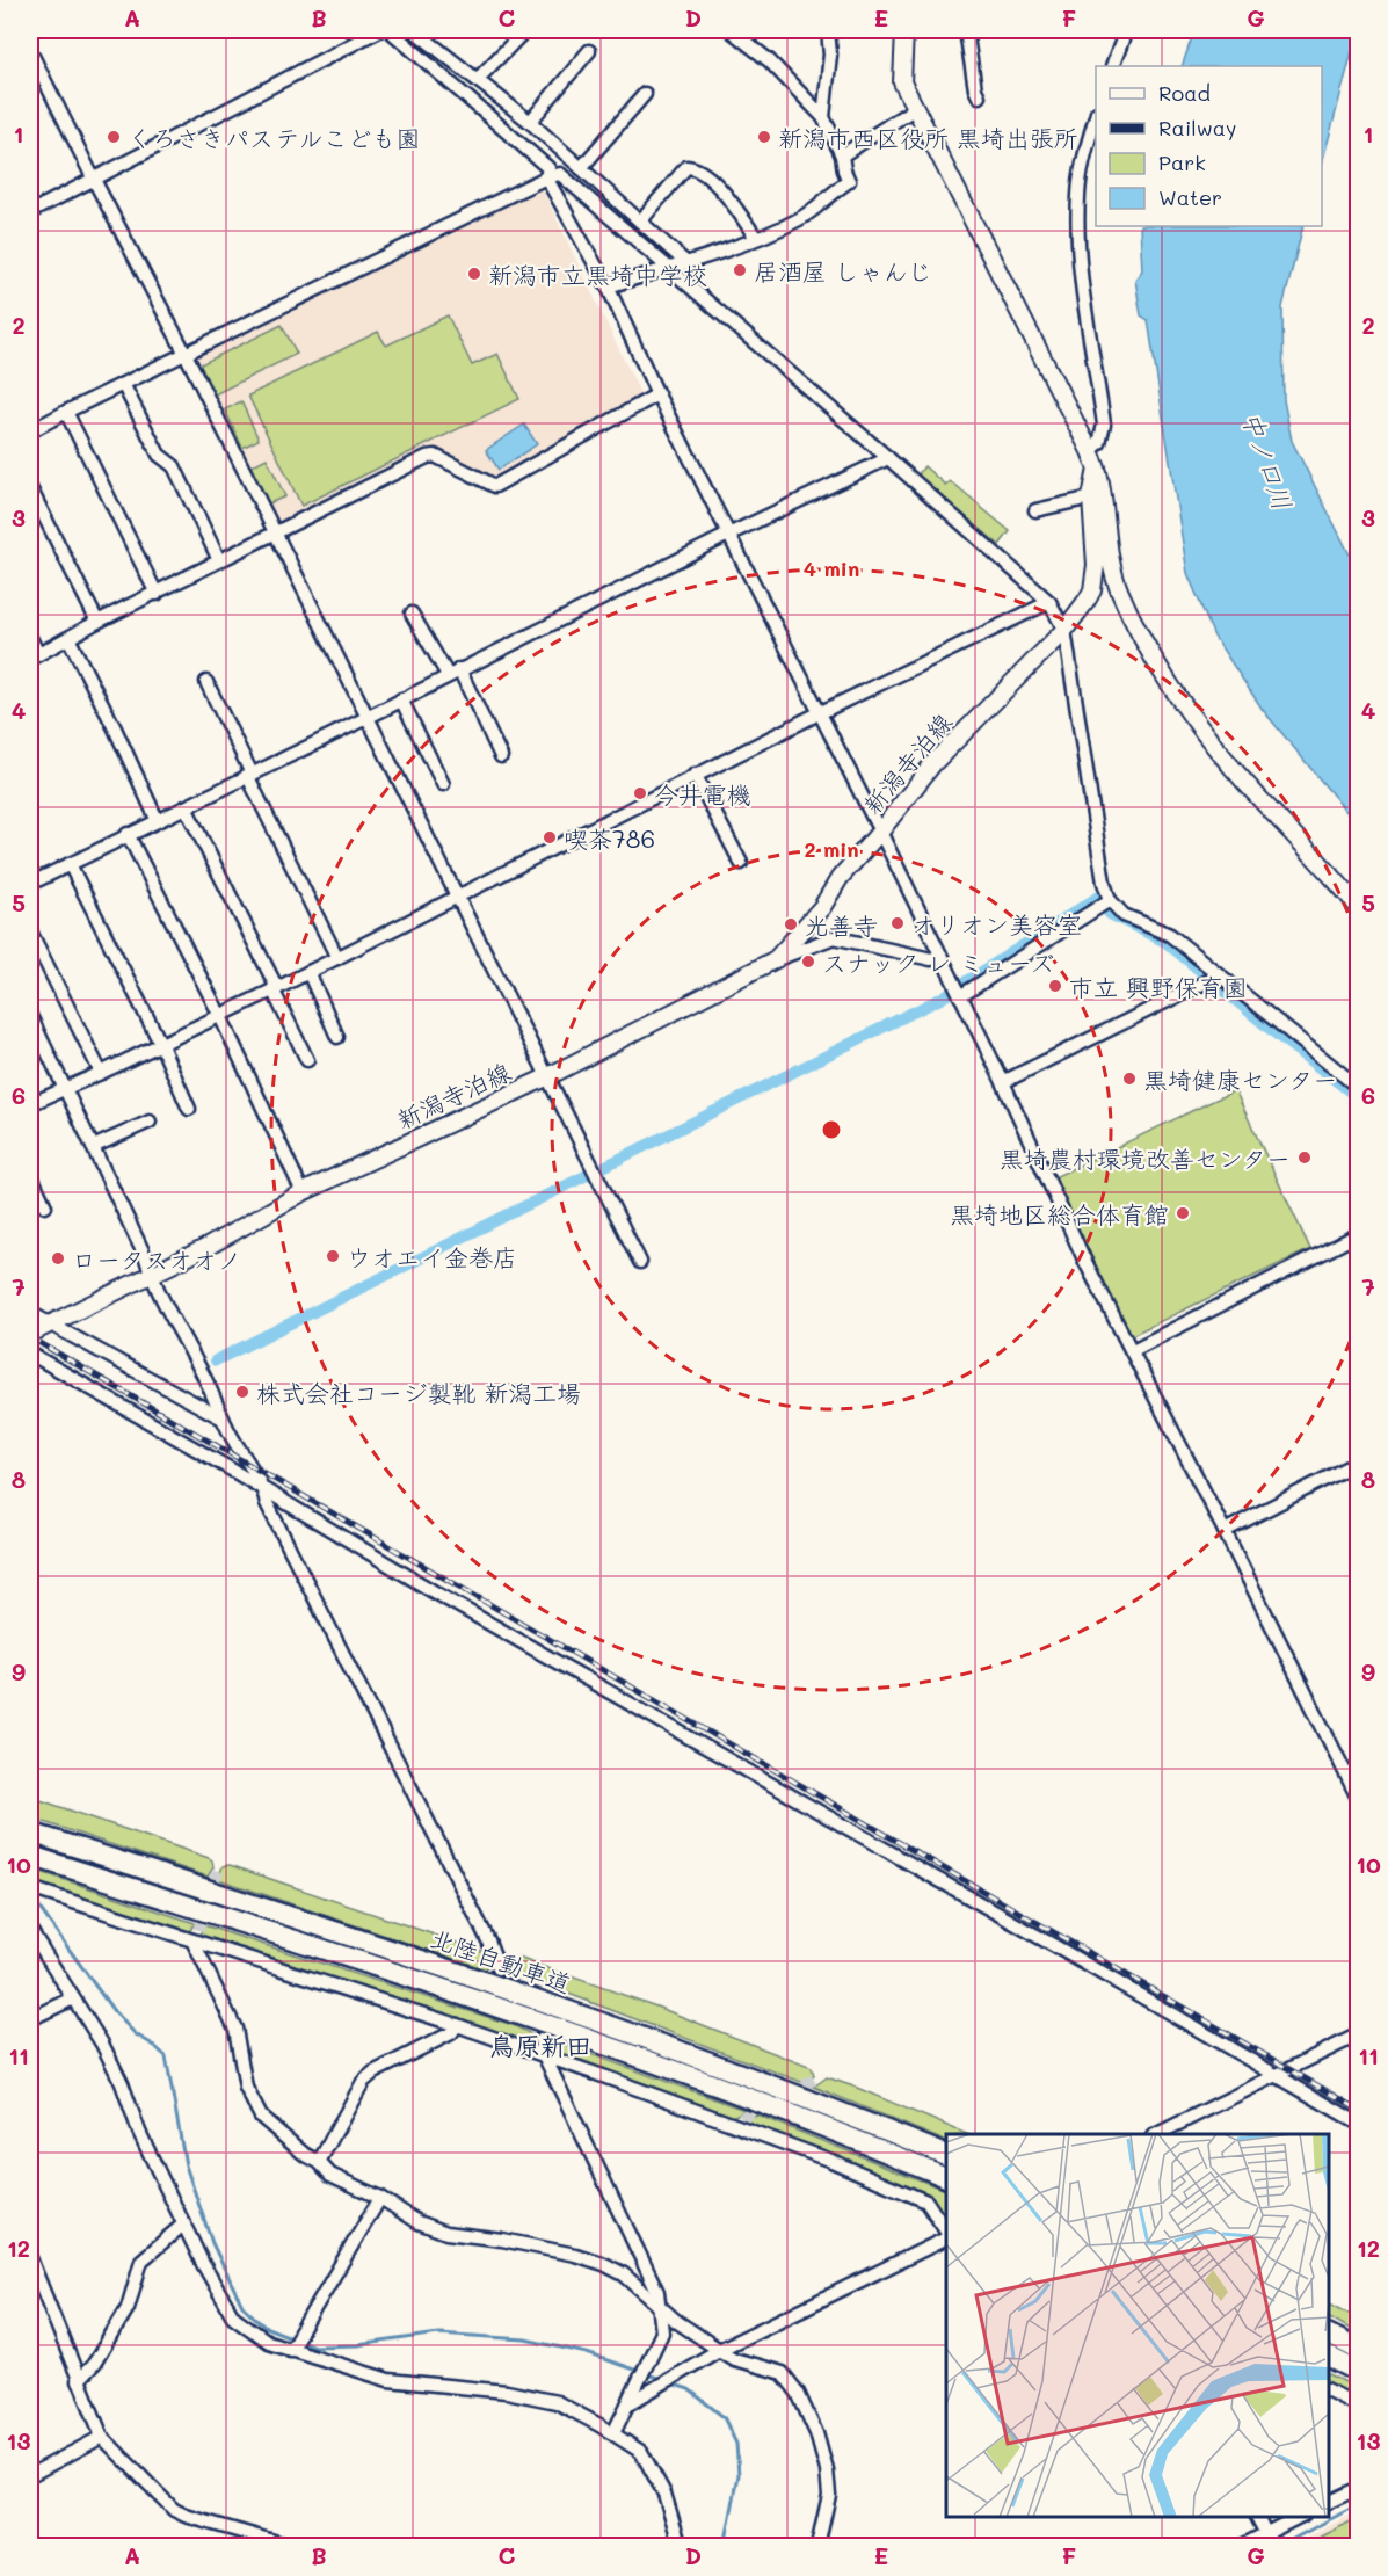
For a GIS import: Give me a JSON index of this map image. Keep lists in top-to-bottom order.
{
  "streets": {
    "highway": ["北陸自動車道"],
    "main road": ["新潟寺泊線"]
  },
  "districts": ["鳥原新田"],
  "water": ["中ノ口川"],
  "places": [
    "くろさきパステルこども園",
    "新潟市西区役所 黒埼出張所",
    "居酒屋 しゃんじ",
    "新潟市立黒埼中学校",
    "今井電機",
    "喫茶786",
    "オリオン美容室",
    "光善寺",
    "スナック レ ミューズ",
    "市立 興野保育園",
    "黒埼健康センター",
    "黒埼農村環境改善センター",
    "黒埼地区総合体育館",
    "ウオエイ金巻店",
    "ロータスオオノ",
    "株式会社コージ製靴 新潟工場"
  ],
  "legend": [
    "Road",
    "Railway",
    "Park",
    "Water"
  ],
  "grid": {
    "columns": [
      "A",
      "B",
      "C",
      "D",
      "E",
      "F",
      "G"
    ],
    "rows": [
      "1",
      "2",
      "3",
      "4",
      "5",
      "6",
      "7",
      "8",
      "9",
      "10",
      "11",
      "12",
      "13"
    ]
  },
  "rings": ["4 min", "2 min"]
}
